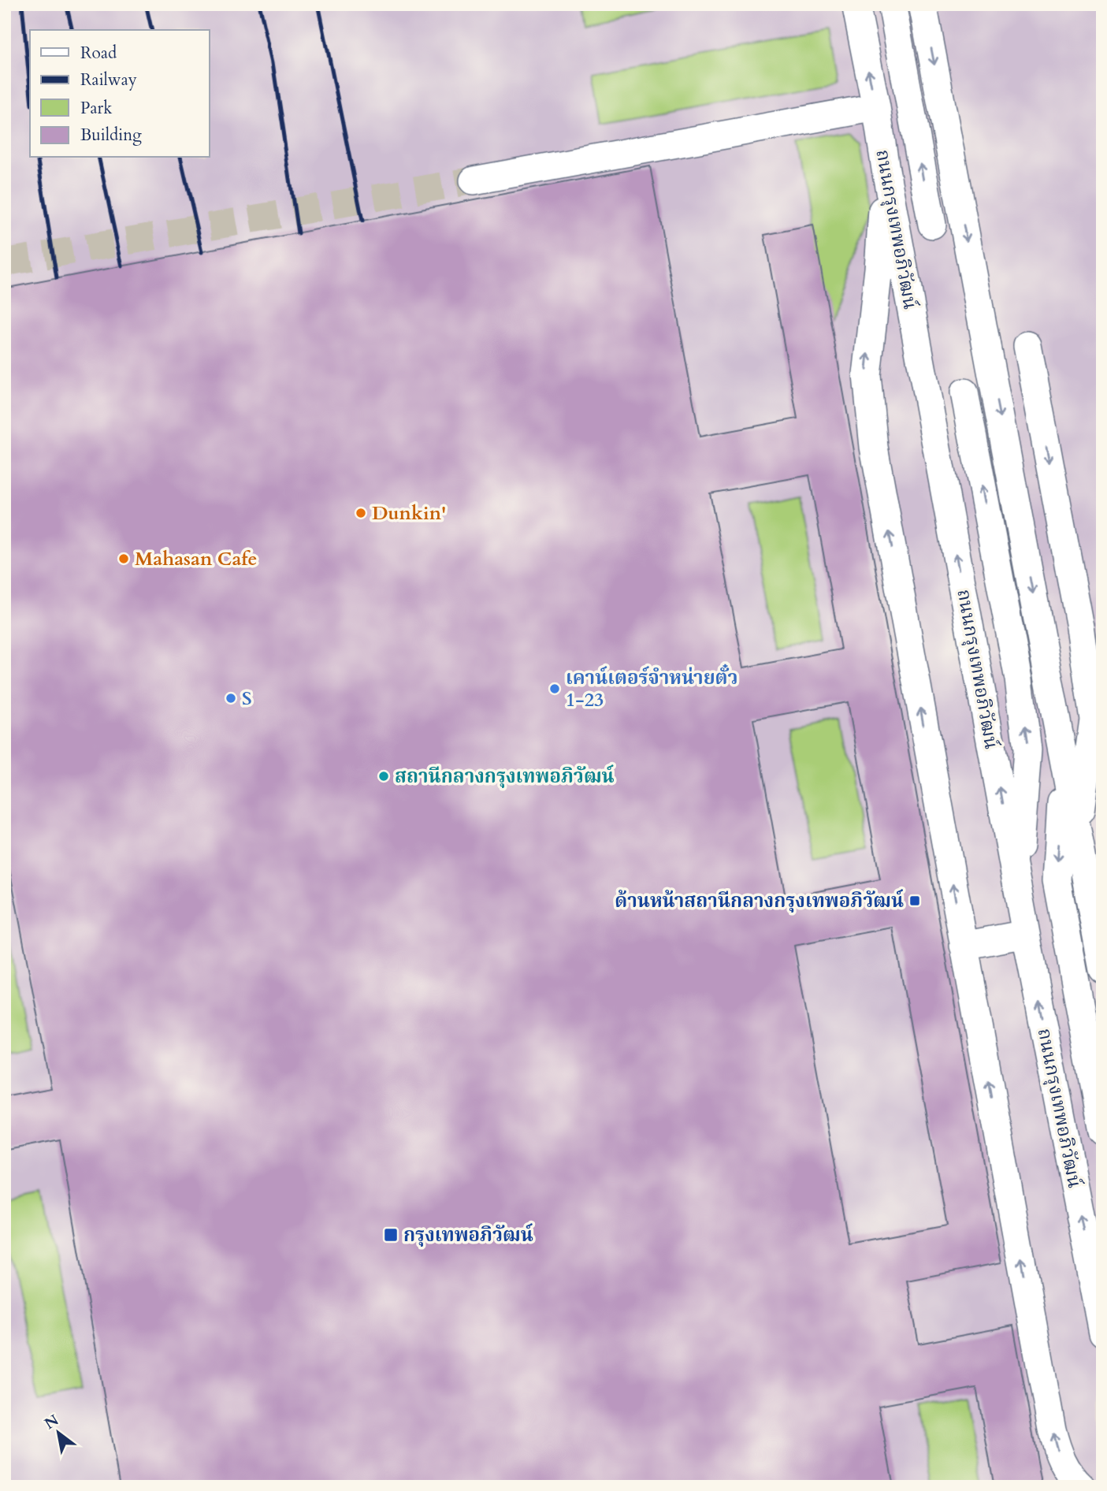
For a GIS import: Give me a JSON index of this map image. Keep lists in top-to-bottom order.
{
  "streets": {
    "street": ["ถนนกรุงเทพอภิวัฒน์"]
  },
  "places": {
    "other": [
      "Dunkin'",
      "Mahasan Cafe",
      "เคาน์เตอร์จำหน่ายตั๋ว 1-23",
      "S",
      "สถานีกลางกรุงเทพอภิวัฒน์"
    ],
    "transit": ["ด้านหน้าสถานีกลางกรุงเทพอภิวัฒน์", "กรุงเทพอภิวัฒน์"]
  },
  "legend": [
    "Road",
    "Railway",
    "Park",
    "Building"
  ],
  "north": "top left"
}
